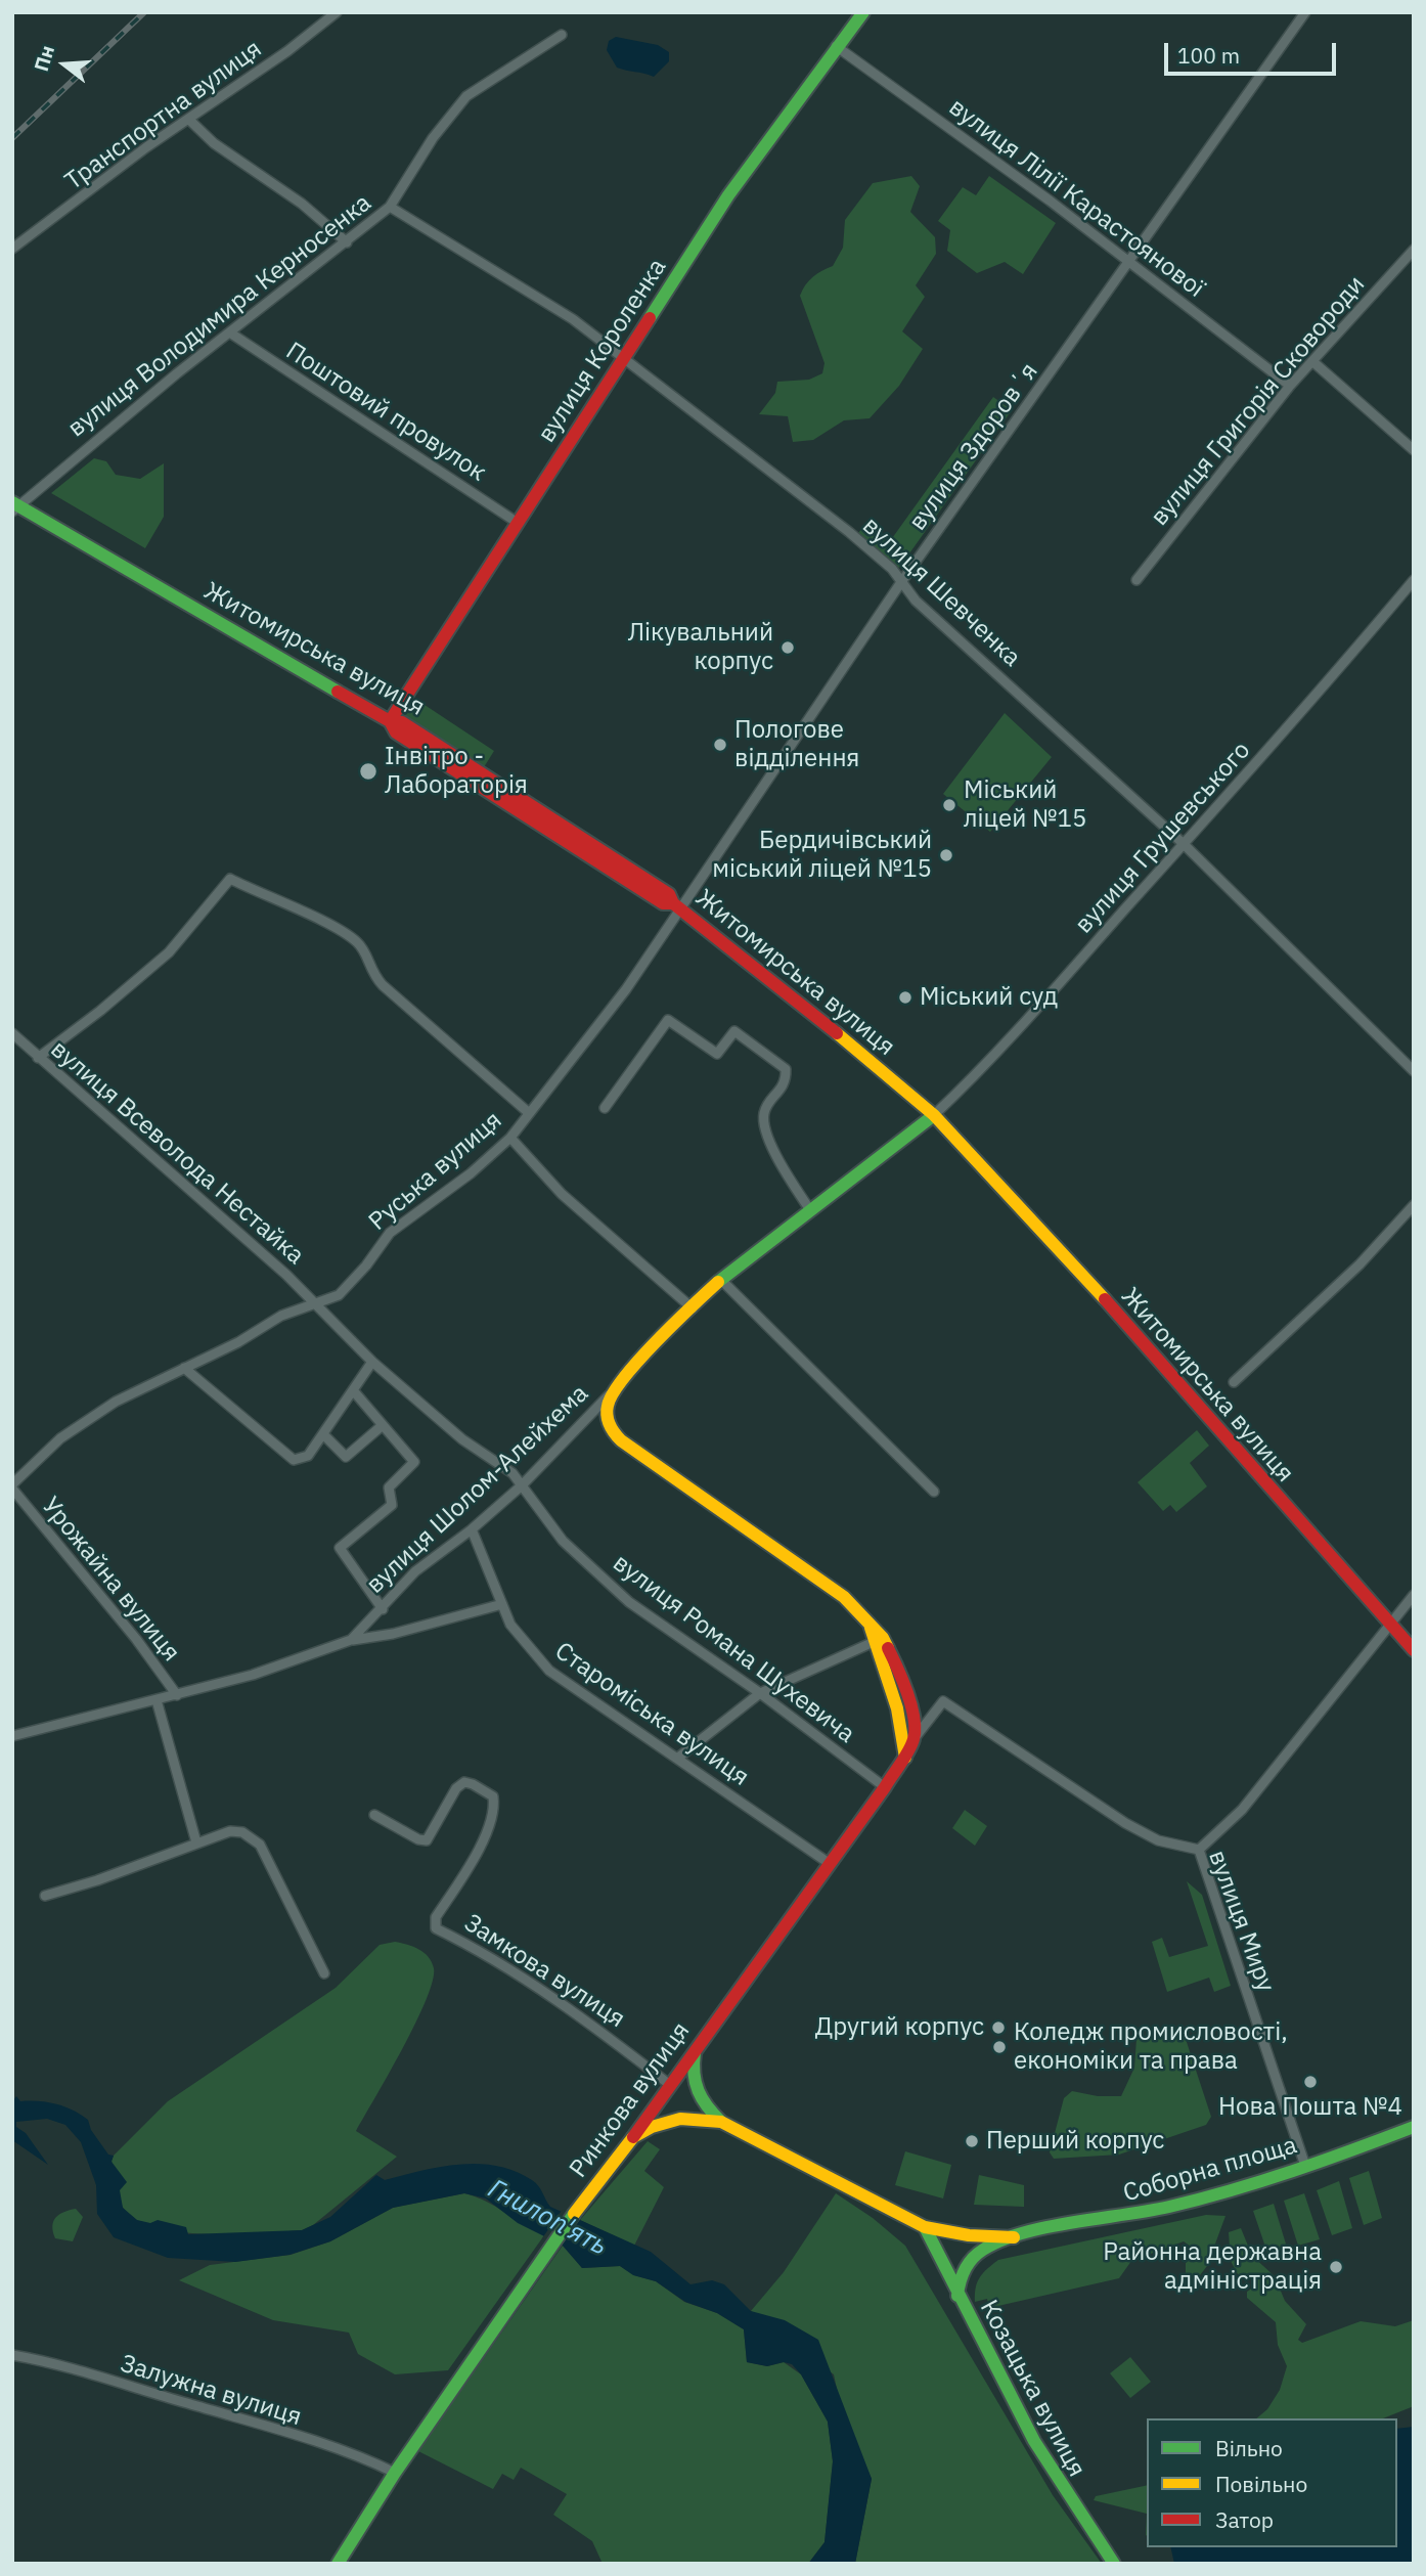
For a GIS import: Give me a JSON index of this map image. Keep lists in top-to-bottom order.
{
  "streets": {
    "main road": [
      "вулиця Короленка",
      "Житомирська вулиця",
      "вулиця Шолом-Алейхема",
      "Ринкова вулиця",
      "Соборна площа",
      "Козацька вулиця"
    ],
    "street": [
      "Транспортна вулиця",
      "вулиця Лілії Карастоянової",
      "вулиця Володимира Керносенка",
      "вулиця Григорія Сковороди",
      "Поштовий провулок",
      "вулиця Здоровʼя",
      "вулиця Шевченка",
      "вулиця Грушевського",
      "вулиця Всеволода Нестайка",
      "Руська вулиця",
      "Урожайна вулиця",
      "вулиця Романа Шухевича",
      "Староміська вулиця",
      "вулиця Миру",
      "Замкова вулиця",
      "Залужна вулиця"
    ]
  },
  "crossings": [
    ["вулиця Лілії Карастоянової", "вулиця Короленка"],
    ["вулиця Лілії Карастоянової", "вулиця Григорія Сковороди"],
    ["вулиця Лілії Карастоянової", "вулиця Здоровʼя"],
    ["вулиця Володимира Керносенка", "Поштовий провулок"],
    ["вулиця Володимира Керносенка", "вулиця Шевченка"],
    ["вулиця Володимира Керносенка", "Житомирська вулиця"],
    ["вулиця Короленка", "Поштовий провулок"],
    ["вулиця Короленка", "вулиця Шевченка"],
    ["вулиця Короленка", "Житомирська вулиця"],
    ["вулиця Здоровʼя", "вулиця Шевченка"],
    ["вулиця Здоровʼя", "Житомирська вулиця"],
    ["вулиця Здоровʼя", "Руська вулиця"],
    ["вулиця Шевченка", "вулиця Грушевського"],
    ["Житомирська вулиця", "вулиця Грушевського"],
    ["Житомирська вулиця", "Руська вулиця"],
    ["Житомирська вулиця", "вулиця Шолом-Алейхема"],
    ["вулиця Грушевського", "вулиця Шолом-Алейхема"],
    ["вулиця Всеволода Нестайка", "Руська вулиця"],
    ["вулиця Всеволода Нестайка", "вулиця Романа Шухевича"],
    ["Руська вулиця", "Урожайна вулиця"],
    ["Руська вулиця", "вулиця Романа Шухевича"],
    ["вулиця Шолом-Алейхема", "Урожайна вулиця"],
    ["вулиця Шолом-Алейхема", "вулиця Романа Шухевича"],
    ["вулиця Шолом-Алейхема", "Староміська вулиця"],
    ["вулиця Романа Шухевича", "Ринкова вулиця"],
    ["Староміська вулиця", "Ринкова вулиця"],
    ["вулиця Миру", "Ринкова вулиця"],
    ["вулиця Миру", "Соборна площа"],
    ["Замкова вулиця", "Ринкова вулиця"],
    ["Ринкова вулиця", "Залужна вулиця"],
    ["Соборна площа", "Козацька вулиця"]
  ],
  "water": ["Гнилоп'ять"],
  "places": [
    "Лікувальний корпус",
    "Пологове відділення",
    "Інвітро - Лабораторія",
    "Міський ліцей №15",
    "Бердичівський міський ліцей №15",
    "Міський суд",
    "Другий корпус",
    "Коледж промисловості, економіки та права",
    "Нова Пошта №4",
    "Перший корпус",
    "Районна державна адміністрація"
  ],
  "legend": ["Вільно", "Повільно", "Затор"],
  "scale_bar": "100 m",
  "north": "left"
}
